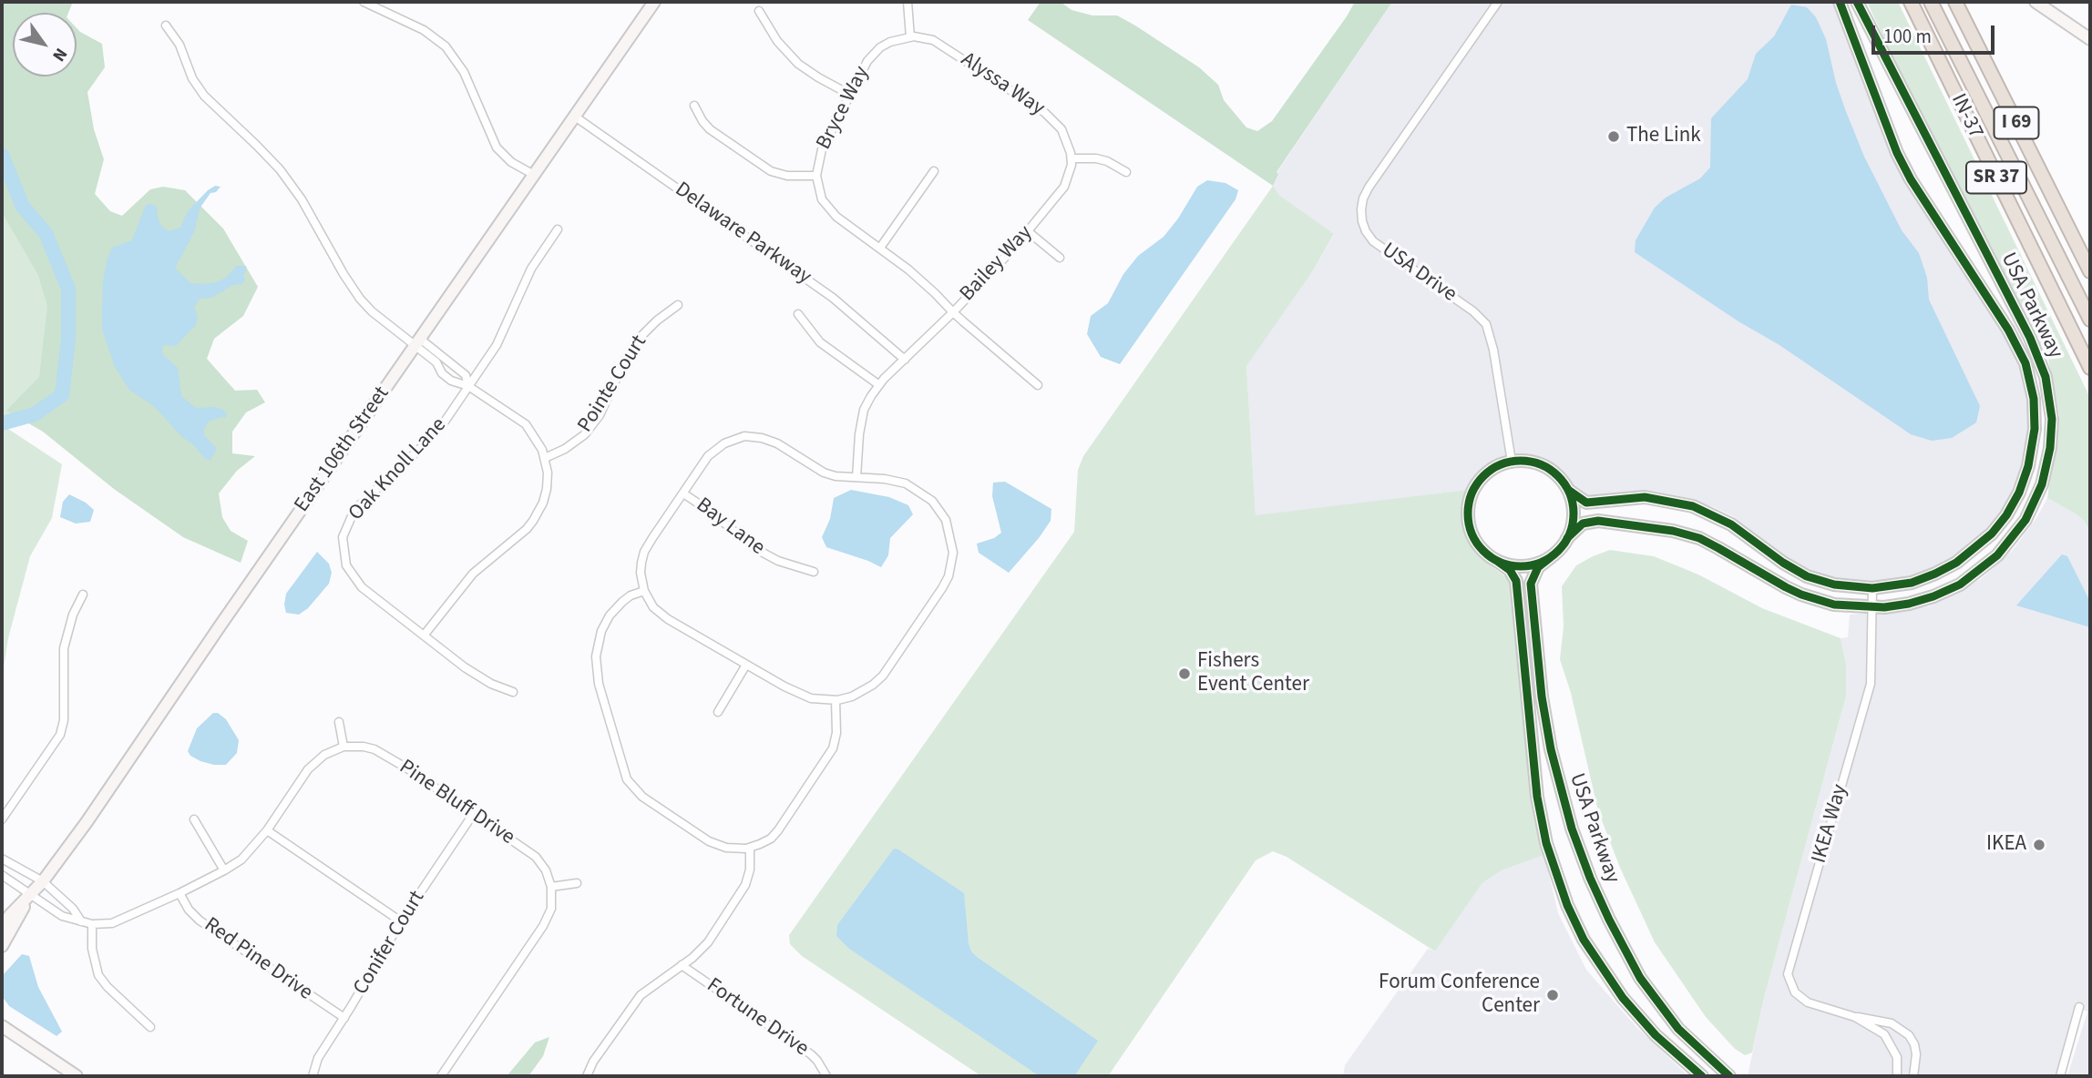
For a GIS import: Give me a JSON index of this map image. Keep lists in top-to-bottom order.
{
  "streets": {
    "highway": ["IN-37", "I 69", "SR 37"],
    "street": [
      "Alyssa Way",
      "Bryce Way",
      "Delaware Parkway",
      "Bailey Way",
      "USA Drive",
      "USA Parkway",
      "Pointe Court",
      "East 106th Street",
      "Oak Knoll Lane",
      "Bay Lane",
      "Pine Bluff Drive",
      "IKEA Way",
      "Conifer Court",
      "Red Pine Drive",
      "Fortune Drive"
    ]
  },
  "crossings": [
    ["Alyssa Way", "Bryce Way"],
    ["Alyssa Way", "Bailey Way"],
    ["Bryce Way", "Bailey Way"],
    ["Delaware Parkway", "Bailey Way"],
    ["Delaware Parkway", "East 106th Street"],
    ["USA Drive", "USA Parkway"],
    ["USA Parkway", "IKEA Way"],
    ["Pine Bluff Drive", "Conifer Court"],
    ["Conifer Court", "Red Pine Drive"]
  ],
  "places": [
    "The Link",
    "Fishers Event Center",
    "IKEA",
    "Forum Conference Center"
  ],
  "scale_bar": "100 m",
  "north": "bottom right"
}
